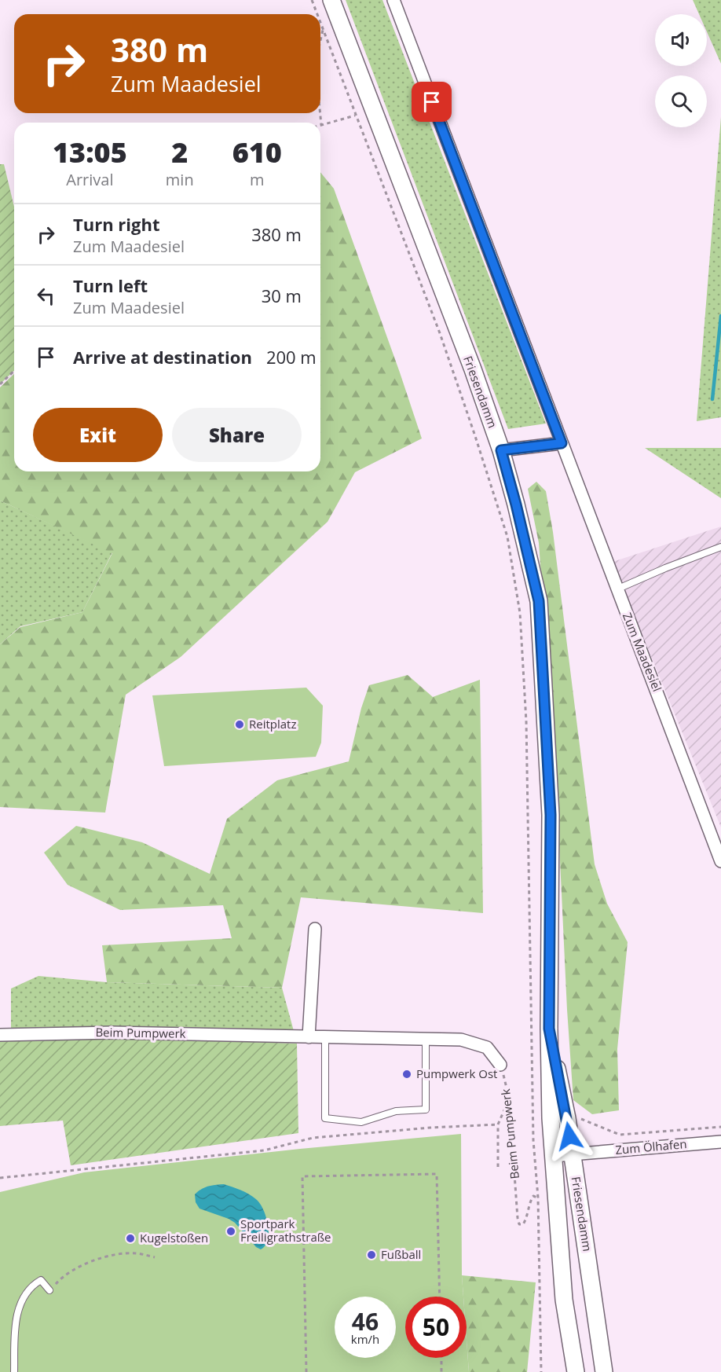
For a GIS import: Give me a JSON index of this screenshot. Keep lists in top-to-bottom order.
{
  "streets": {
    "main road": ["Friesendamm"],
    "street": ["Zum Maadesiel", "Beim Pumpwerk", "Zum Ölhafen"]
  },
  "crossings": [
    ["Friesendamm", "Zum Ölhafen"]
  ],
  "places": [
    "Reitplatz",
    "Pumpwerk Ost",
    "Sportpark Freiligrathstraße",
    "Kugelstoßen",
    "Fußball"
  ],
  "page": {
    "turn": ["380 m", "Zum Maadesiel"],
    "eta": [
      "13:05",
      "Arrival",
      "2",
      "min",
      "610",
      "m"
    ],
    "list": [
      {
        "name": "Turn right",
        "note": "Zum Maadesiel",
        "value": "380 m"
      },
      {
        "name": "Turn left",
        "note": "Zum Maadesiel",
        "value": "30 m"
      },
      {
        "name": "Arrive at destination",
        "value": "200 m"
      }
    ],
    "buttons": ["Exit", "Share"],
    "speed": "46 km/h",
    "limit": "50"
  }
}
